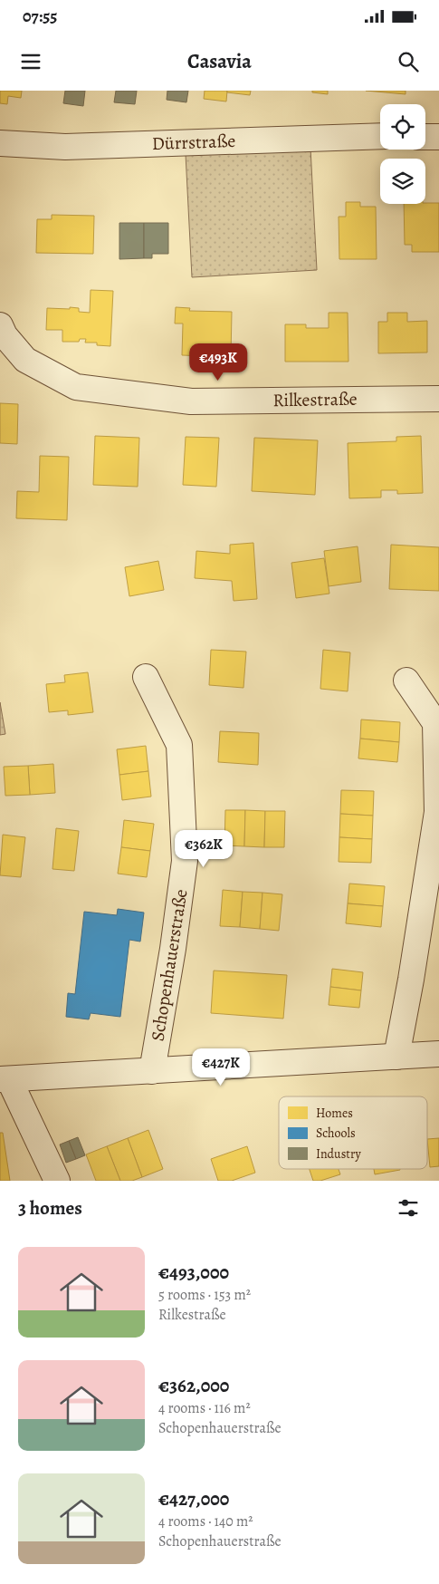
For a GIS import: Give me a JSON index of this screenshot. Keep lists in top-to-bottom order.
{
  "streets": {
    "street": ["Dürrstraße", "Rilkestraße", "Schopenhauerstraße"]
  },
  "legend": ["Homes", "Schools", "Industry"],
  "page": {
    "status": "07:55",
    "header": "Casavia",
    "price": ["€493K", "€362K", "€427K"],
    "heading": "3 homes",
    "list": [
      {
        "name": "€493,000",
        "note": "5 rooms · 153 m² · Rilkestraße"
      },
      {
        "name": "€362,000",
        "note": "4 rooms · 116 m² · Schopenhauerstraße"
      },
      {
        "name": "€427,000",
        "note": "4 rooms · 140 m² · Schopenhauerstraße"
      }
    ]
  }
}
